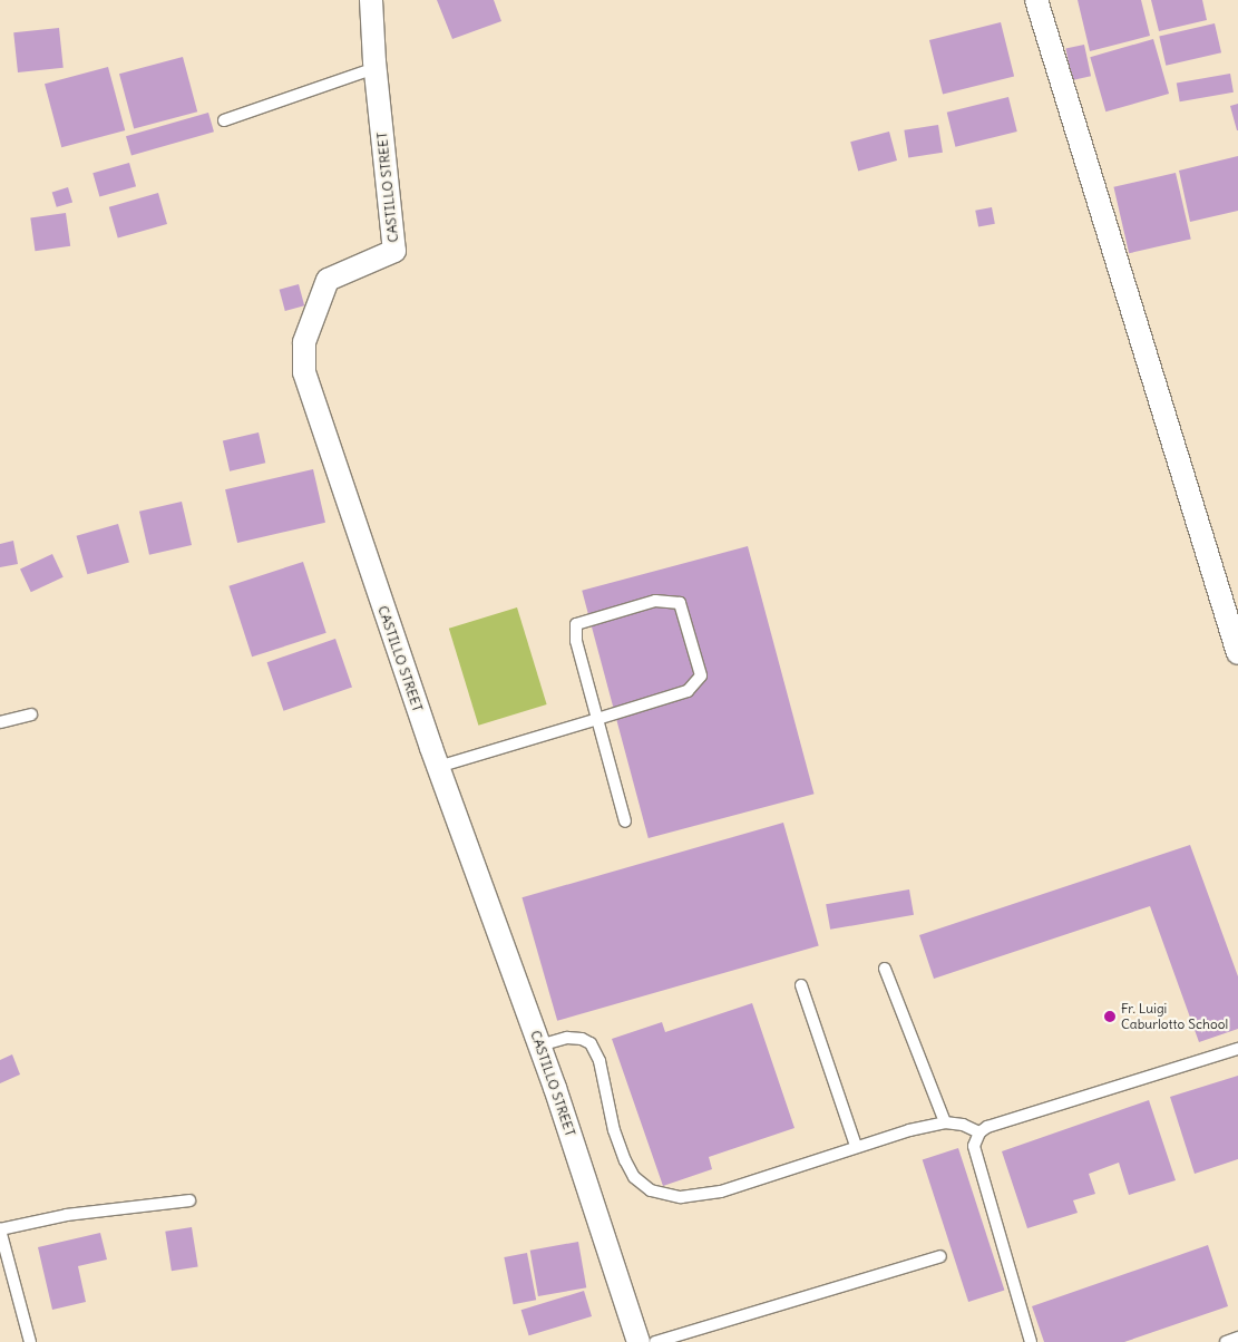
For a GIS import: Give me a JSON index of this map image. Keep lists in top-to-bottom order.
{
  "streets": {
    "street": ["CASTILLO STREET"]
  },
  "places": ["Fr. Luigi Caburlotto School"]
}
